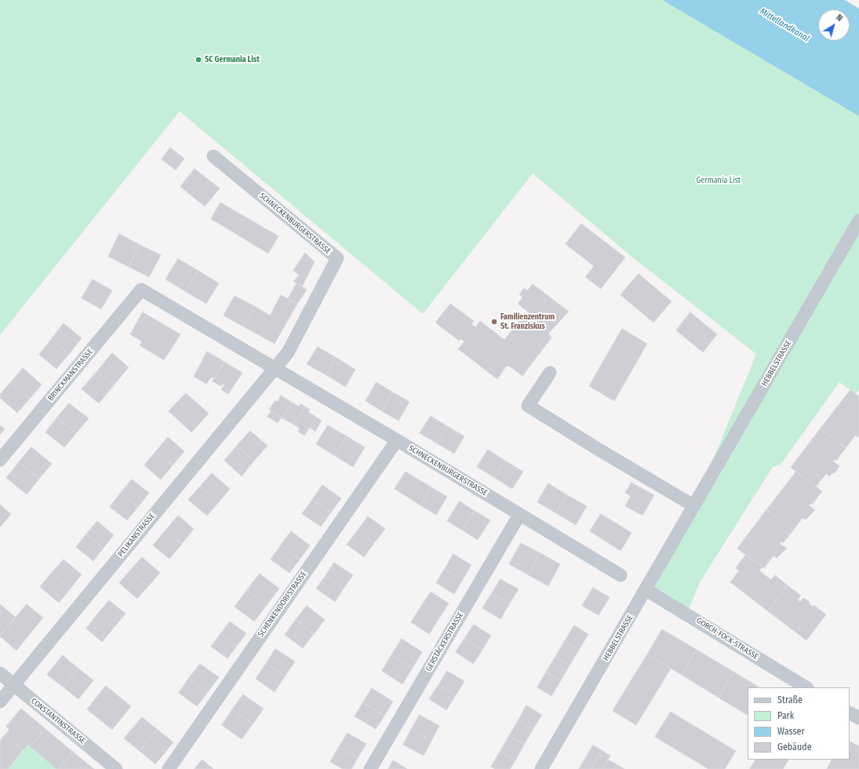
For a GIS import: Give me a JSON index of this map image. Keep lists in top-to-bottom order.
{
  "streets": {
    "street": [
      "SCHNECKENBURGERSTRASSE",
      "HEBBELSTRASSE",
      "BRINCKMANSTRASSE",
      "PELIKANSTRASSE",
      "SCHENKENDORFSTRASSE",
      "GORCH-FOCK-STRASSE",
      "GERSTÄCKERSTRASSE",
      "CONSTANTINSTRASSE"
    ]
  },
  "crossings": [
    ["SCHNECKENBURGERSTRASSE", "BRINCKMANSTRASSE"],
    ["SCHNECKENBURGERSTRASSE", "PELIKANSTRASSE"],
    ["SCHNECKENBURGERSTRASSE", "SCHENKENDORFSTRASSE"],
    ["SCHNECKENBURGERSTRASSE", "GERSTÄCKERSTRASSE"],
    ["HEBBELSTRASSE", "GORCH-FOCK-STRASSE"],
    ["PELIKANSTRASSE", "CONSTANTINSTRASSE"]
  ],
  "water": ["Mittellandkanal"],
  "parks": ["Germania List"],
  "places": ["SC Germania List", "Familienzentrum St. Franziskus"],
  "legend": [
    "Straße",
    "Park",
    "Wasser",
    "Gebäude"
  ],
  "north": "top right"
}
